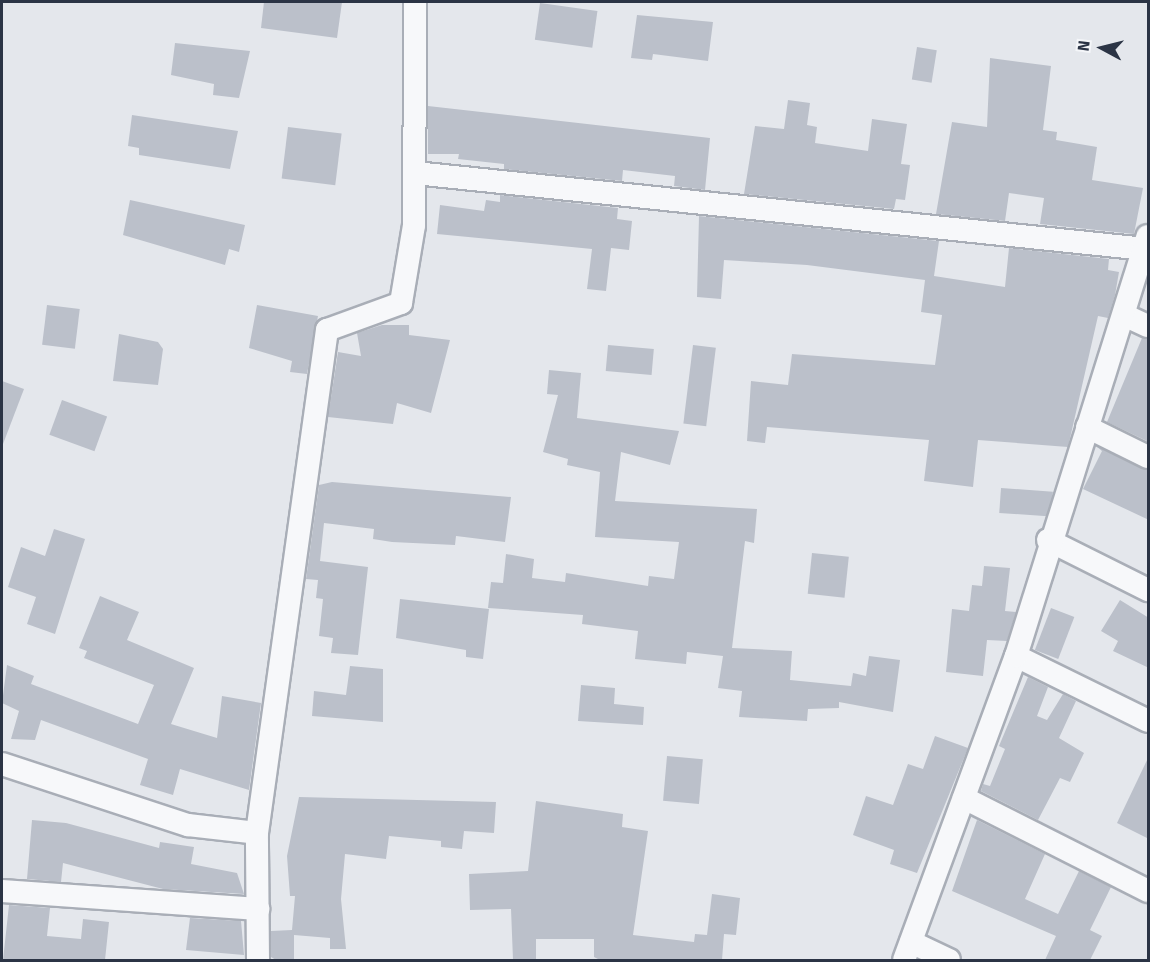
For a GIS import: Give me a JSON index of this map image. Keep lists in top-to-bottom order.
{
  "north": "left"
}
